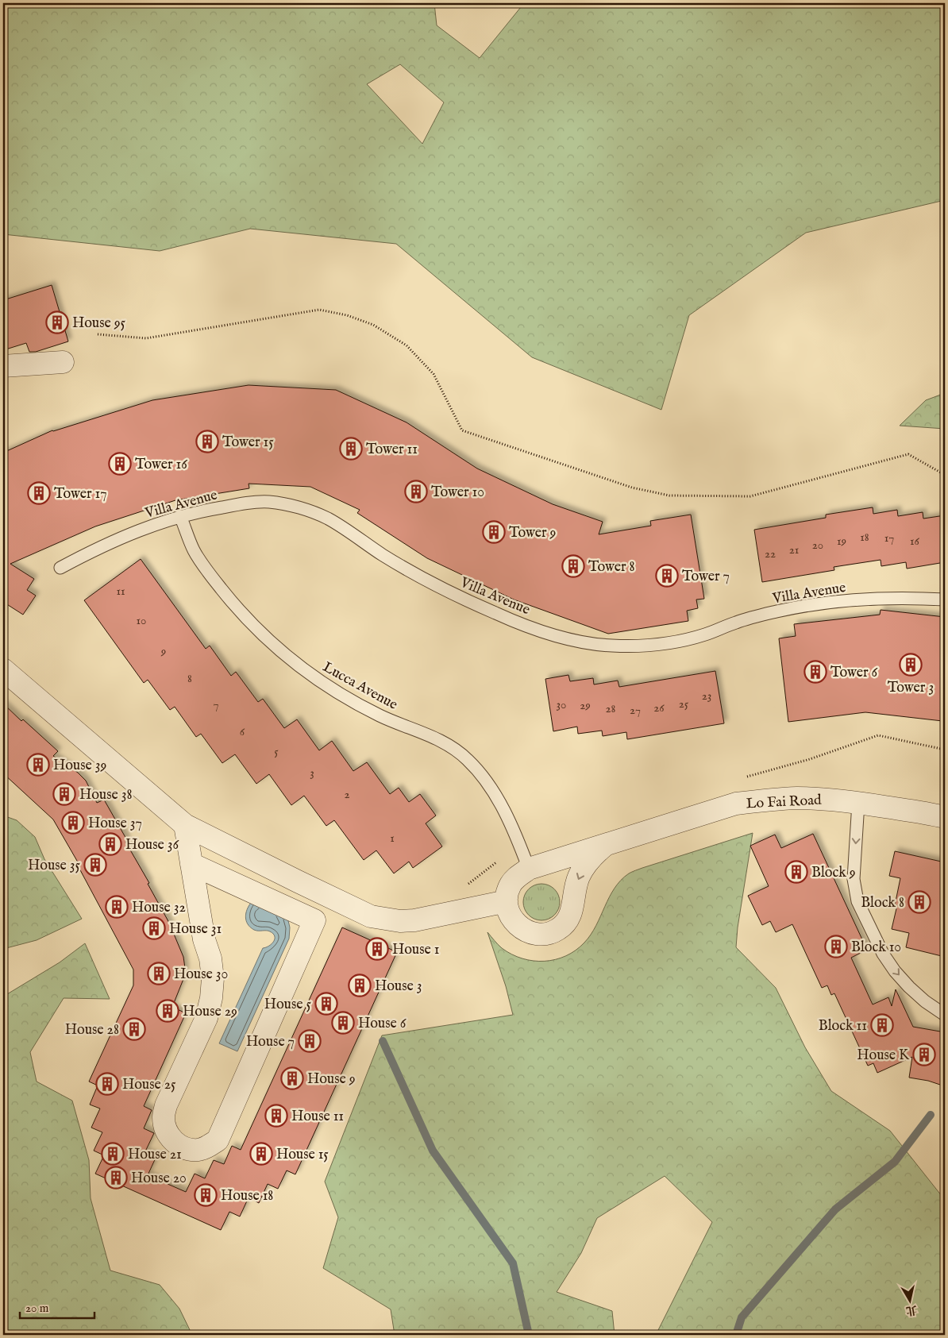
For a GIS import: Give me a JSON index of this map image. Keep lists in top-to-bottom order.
{
  "streets": {
    "street": ["Lo Fai Road"],
    "lane": ["Villa Avenue", "Lucca Avenue"]
  },
  "crossings": [
    ["Villa Avenue", "Lucca Avenue"],
    ["Lucca Avenue", "Lo Fai Road"]
  ],
  "places": {
    "building": [
      "House 95",
      "Tower 15",
      "Tower 11",
      "Tower 16",
      "Tower 10",
      "Tower 17",
      "Tower 9",
      "Tower 8",
      "Tower 7",
      "Tower 3",
      "Tower 6",
      "House 39",
      "House 38",
      "House 37",
      "House 36",
      "House 35",
      "Block 9",
      "Block 8",
      "House 32",
      "House 31",
      "Block 10",
      "House 1",
      "House 30",
      "House 3",
      "House 5",
      "House 29",
      "House 6",
      "Block 11",
      "House 28",
      "House 7",
      "House K",
      "House 9",
      "House 25",
      "House 11",
      "House 21",
      "House 15",
      "House 20",
      "House 18"
    ]
  },
  "house_numbers": [
    "18",
    "17",
    "19",
    "16",
    "20",
    "21",
    "22",
    "11",
    "10",
    "9",
    "8",
    "23",
    "25",
    "7",
    "30",
    "29",
    "26",
    "28",
    "27",
    "6",
    "5",
    "3",
    "2",
    "1"
  ],
  "scale_bar": "20 m",
  "north": "bottom"
}
